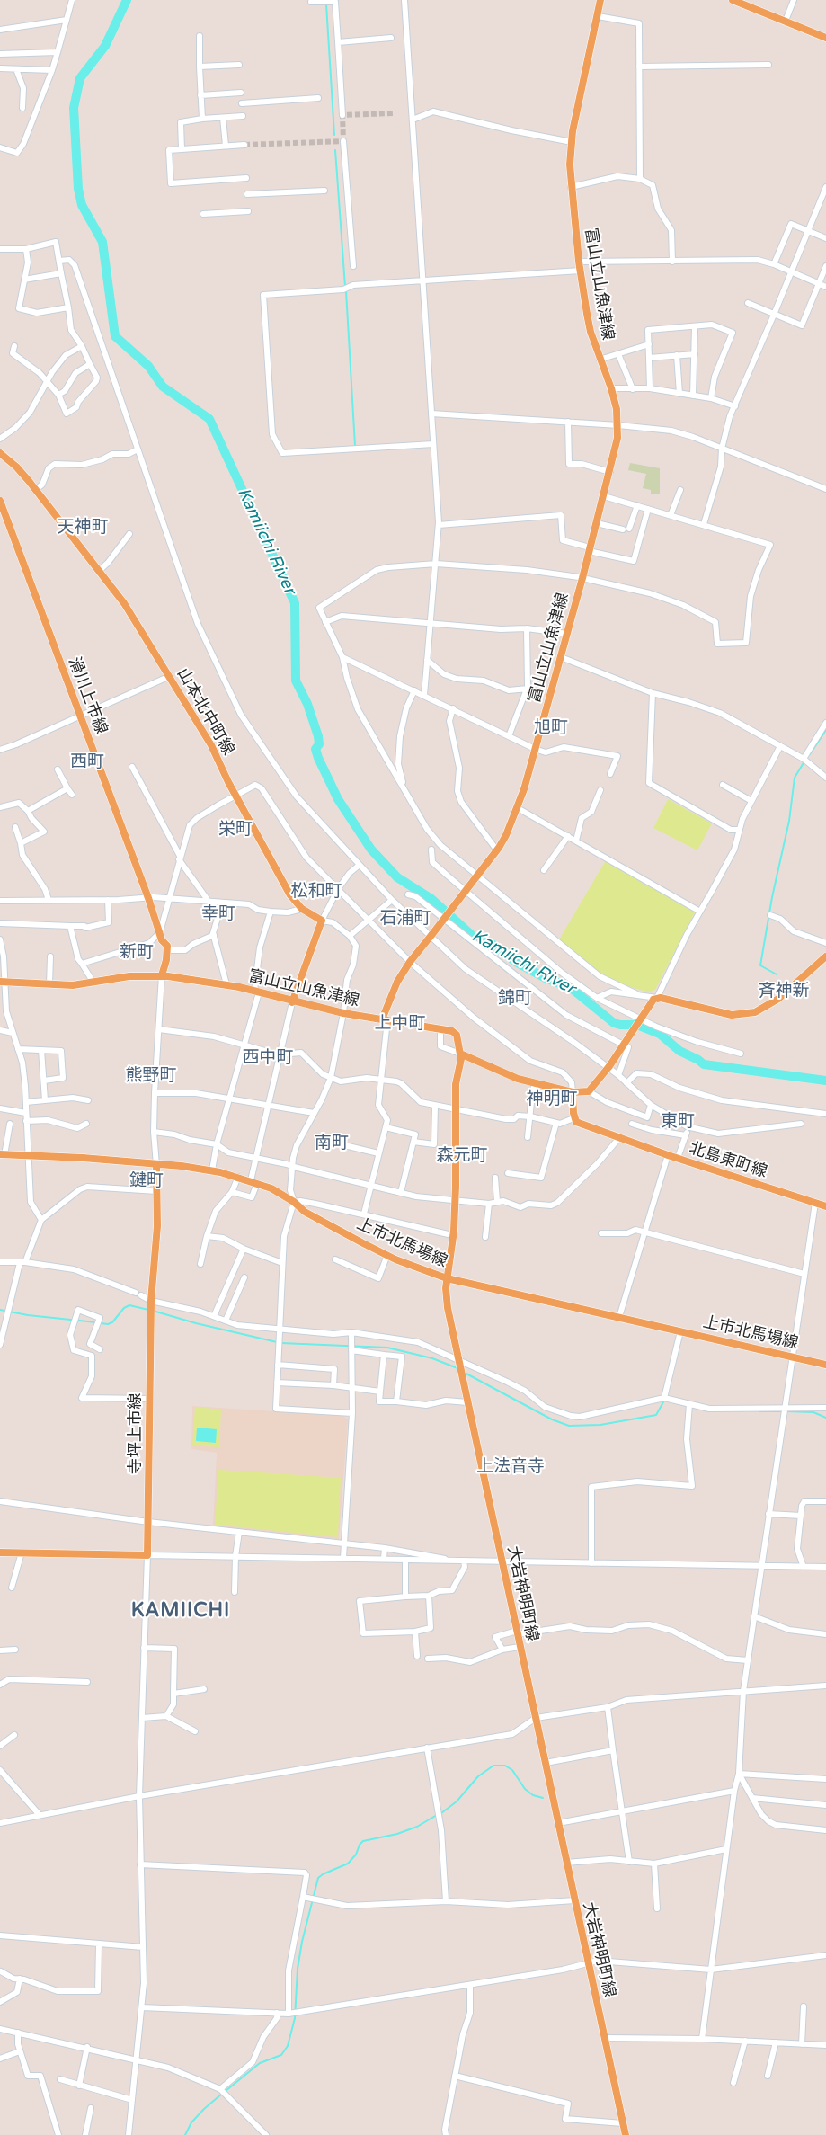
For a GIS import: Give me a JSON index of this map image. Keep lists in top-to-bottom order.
{
  "streets": {
    "main road": [
      "富山立山魚津線",
      "滑川上市線",
      "山本北中町線",
      "北島東町線",
      "上市北馬場線",
      "寺坪上市線",
      "大岩神明町線"
    ]
  },
  "crossings": [
    ["上市北馬場線", "寺坪上市線"],
    ["上市北馬場線", "大岩神明町線"]
  ],
  "districts": [
    "天神町",
    "旭町",
    "西町",
    "栄町",
    "松和町",
    "幸町",
    "石浦町",
    "新町",
    "斉神新",
    "錦町",
    "上中町",
    "西中町",
    "熊野町",
    "神明町",
    "東町",
    "南町",
    "森元町",
    "鍵町",
    "上法音寺",
    "KAMIICHI"
  ],
  "water": ["Kamiichi River"]
}
